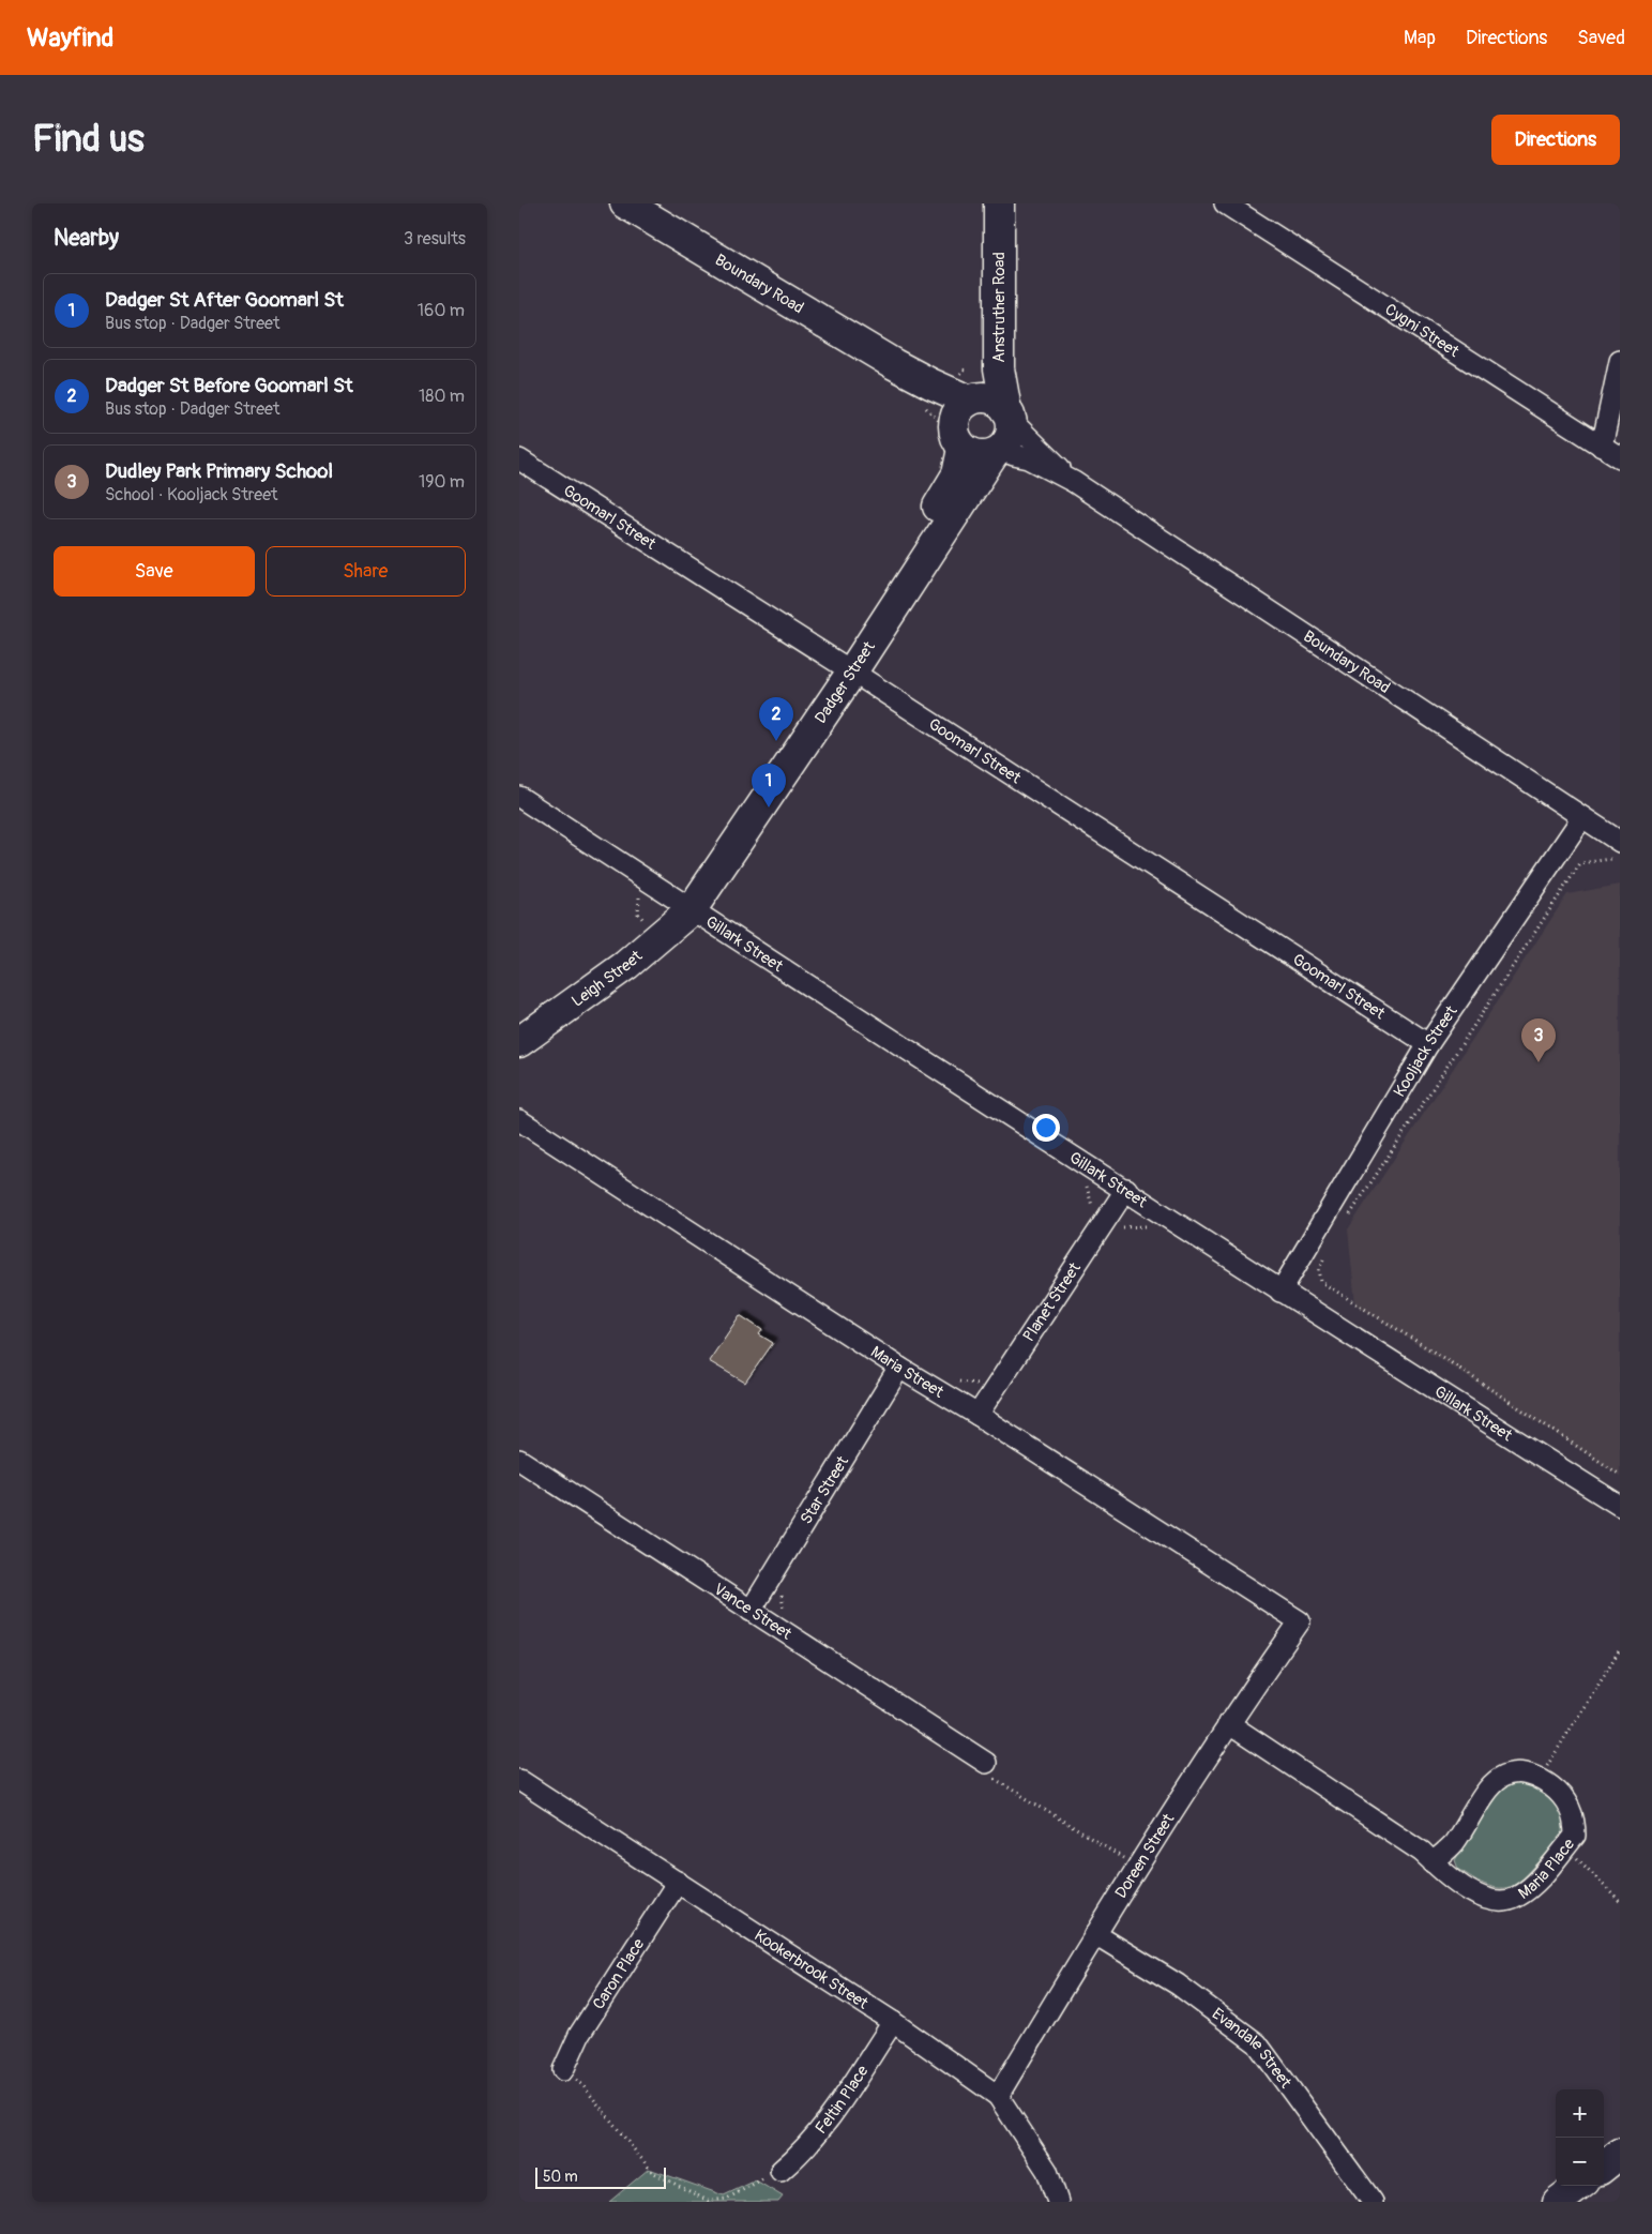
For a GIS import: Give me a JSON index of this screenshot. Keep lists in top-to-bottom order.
{
  "streets": {
    "street": [
      "Boundary Road",
      "Anstruther Road",
      "Cygni Street",
      "Goomarl Street",
      "Dadger Street",
      "Gillark Street",
      "Leigh Street",
      "Kooljack Street",
      "Planet Street",
      "Maria Street",
      "Star Street",
      "Vance Street",
      "Doreen Street",
      "Maria Place",
      "Kookerbrook Street",
      "Caron Place",
      "Evandale Street",
      "Feltin Place"
    ]
  },
  "crossings": [
    ["Boundary Road", "Anstruther Road"],
    ["Boundary Road", "Dadger Street"],
    ["Boundary Road", "Kooljack Street"],
    ["Anstruther Road", "Dadger Street"],
    ["Goomarl Street", "Dadger Street"],
    ["Goomarl Street", "Kooljack Street"],
    ["Dadger Street", "Gillark Street"],
    ["Dadger Street", "Leigh Street"],
    ["Gillark Street", "Leigh Street"],
    ["Gillark Street", "Kooljack Street"],
    ["Gillark Street", "Planet Street"],
    ["Planet Street", "Maria Street"],
    ["Maria Street", "Star Street"],
    ["Maria Street", "Doreen Street"],
    ["Star Street", "Vance Street"],
    ["Doreen Street", "Maria Place"],
    ["Doreen Street", "Kookerbrook Street"],
    ["Doreen Street", "Evandale Street"],
    ["Kookerbrook Street", "Caron Place"],
    ["Kookerbrook Street", "Feltin Place"]
  ],
  "scale_bar": "50 m",
  "page": {
    "header": "Wayfind",
    "nav": ["Map", "Directions", "Saved"],
    "buttons": [
      "Directions",
      ["Save", "Share"]
    ],
    "title": "Find us",
    "heading": ["Nearby", "3 results"],
    "list": [
      {
        "mark": "1",
        "name": "Dadger St After Goomarl St",
        "note": "Bus stop · Dadger Street",
        "value": "160 m"
      },
      {
        "mark": "2",
        "name": "Dadger St Before Goomarl St",
        "note": "Bus stop · Dadger Street",
        "value": "180 m"
      },
      {
        "mark": "3",
        "name": "Dudley Park Primary School",
        "note": "School · Kooljack Street",
        "value": "190 m"
      }
    ],
    "pins": ["2", "1", "3"],
    "map_buttons": ["+", "−"],
    "scale": "50 m"
  }
}
